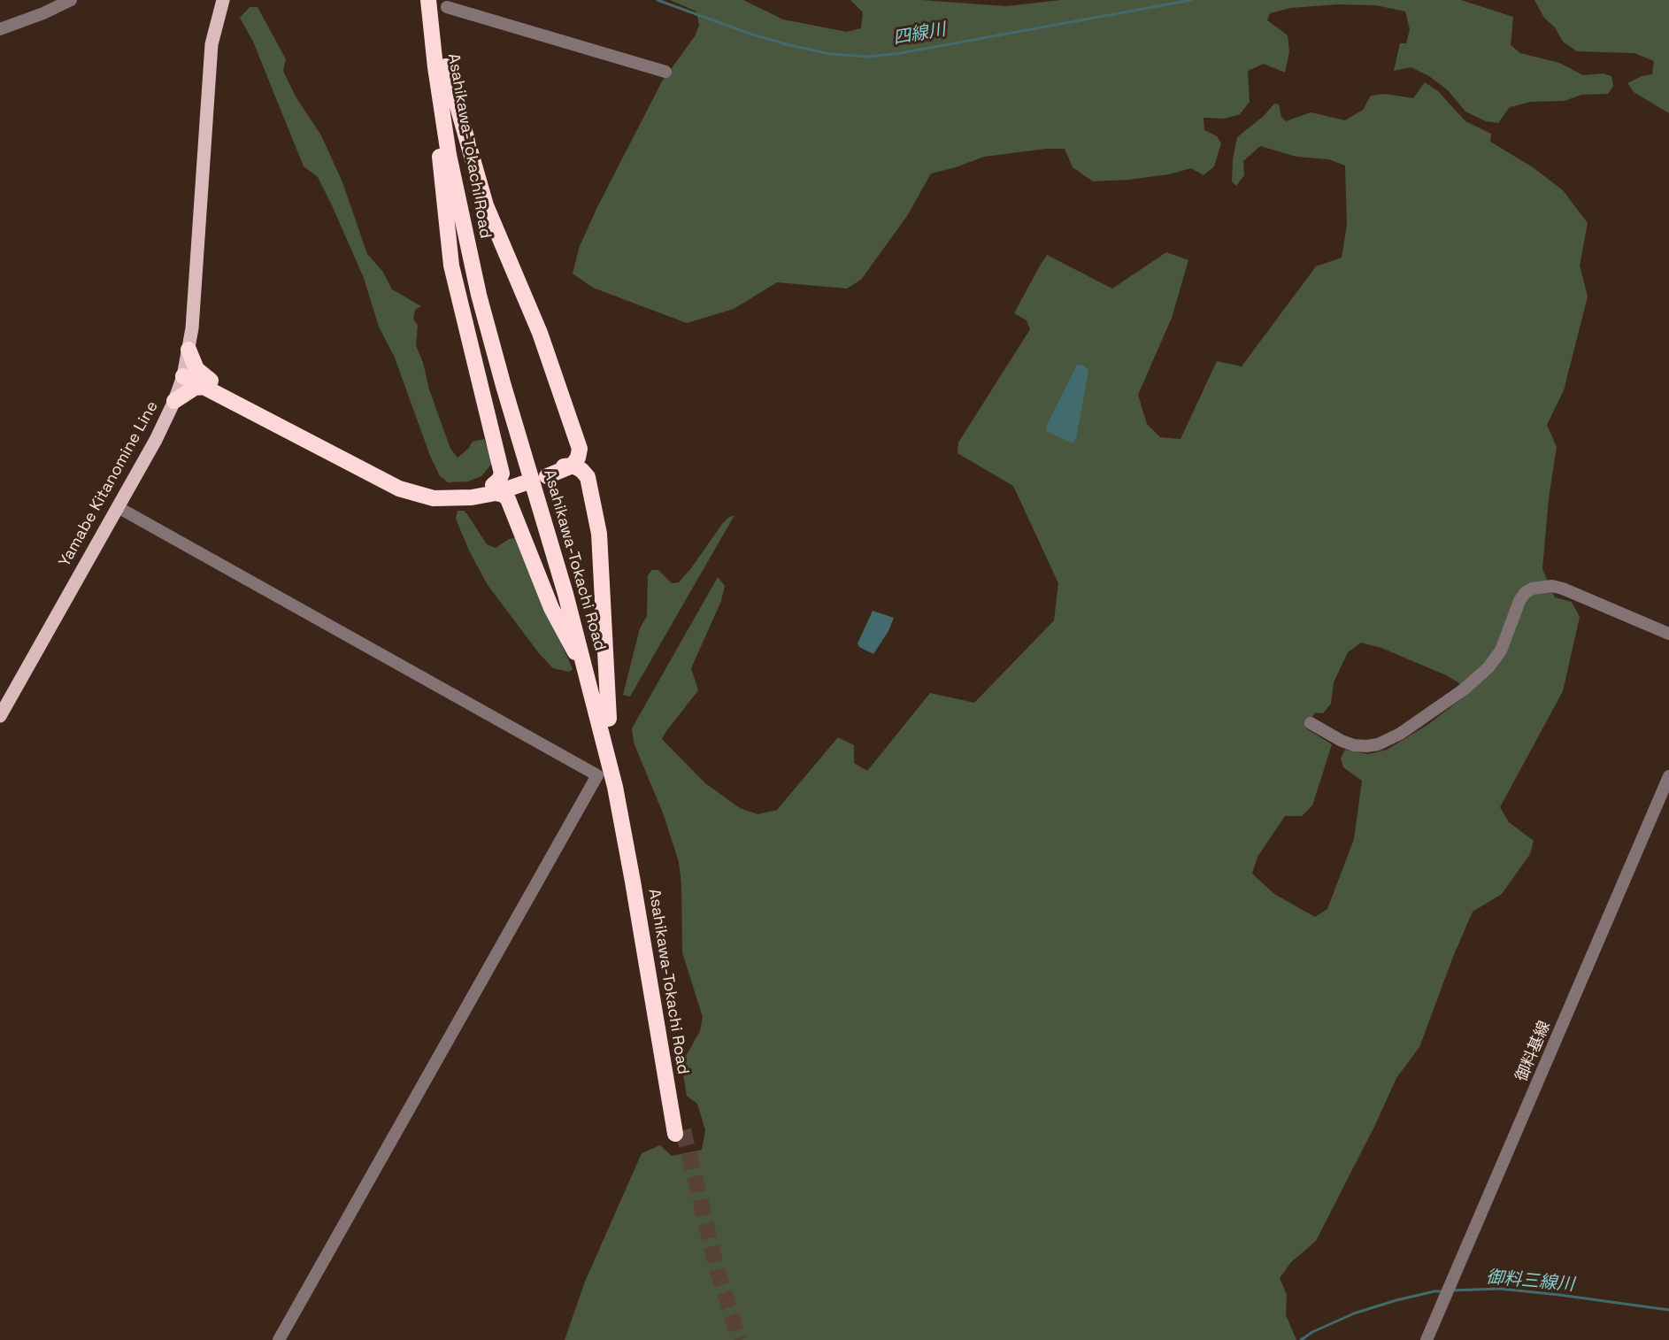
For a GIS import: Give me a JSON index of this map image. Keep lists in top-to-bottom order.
{
  "streets": {
    "highway": ["Asahikawa-Tokachi Road"],
    "main road": ["Yamabe Kitanomine Line"],
    "street": ["御料基線"]
  },
  "water": ["四線川", "御料三線川"]
}
